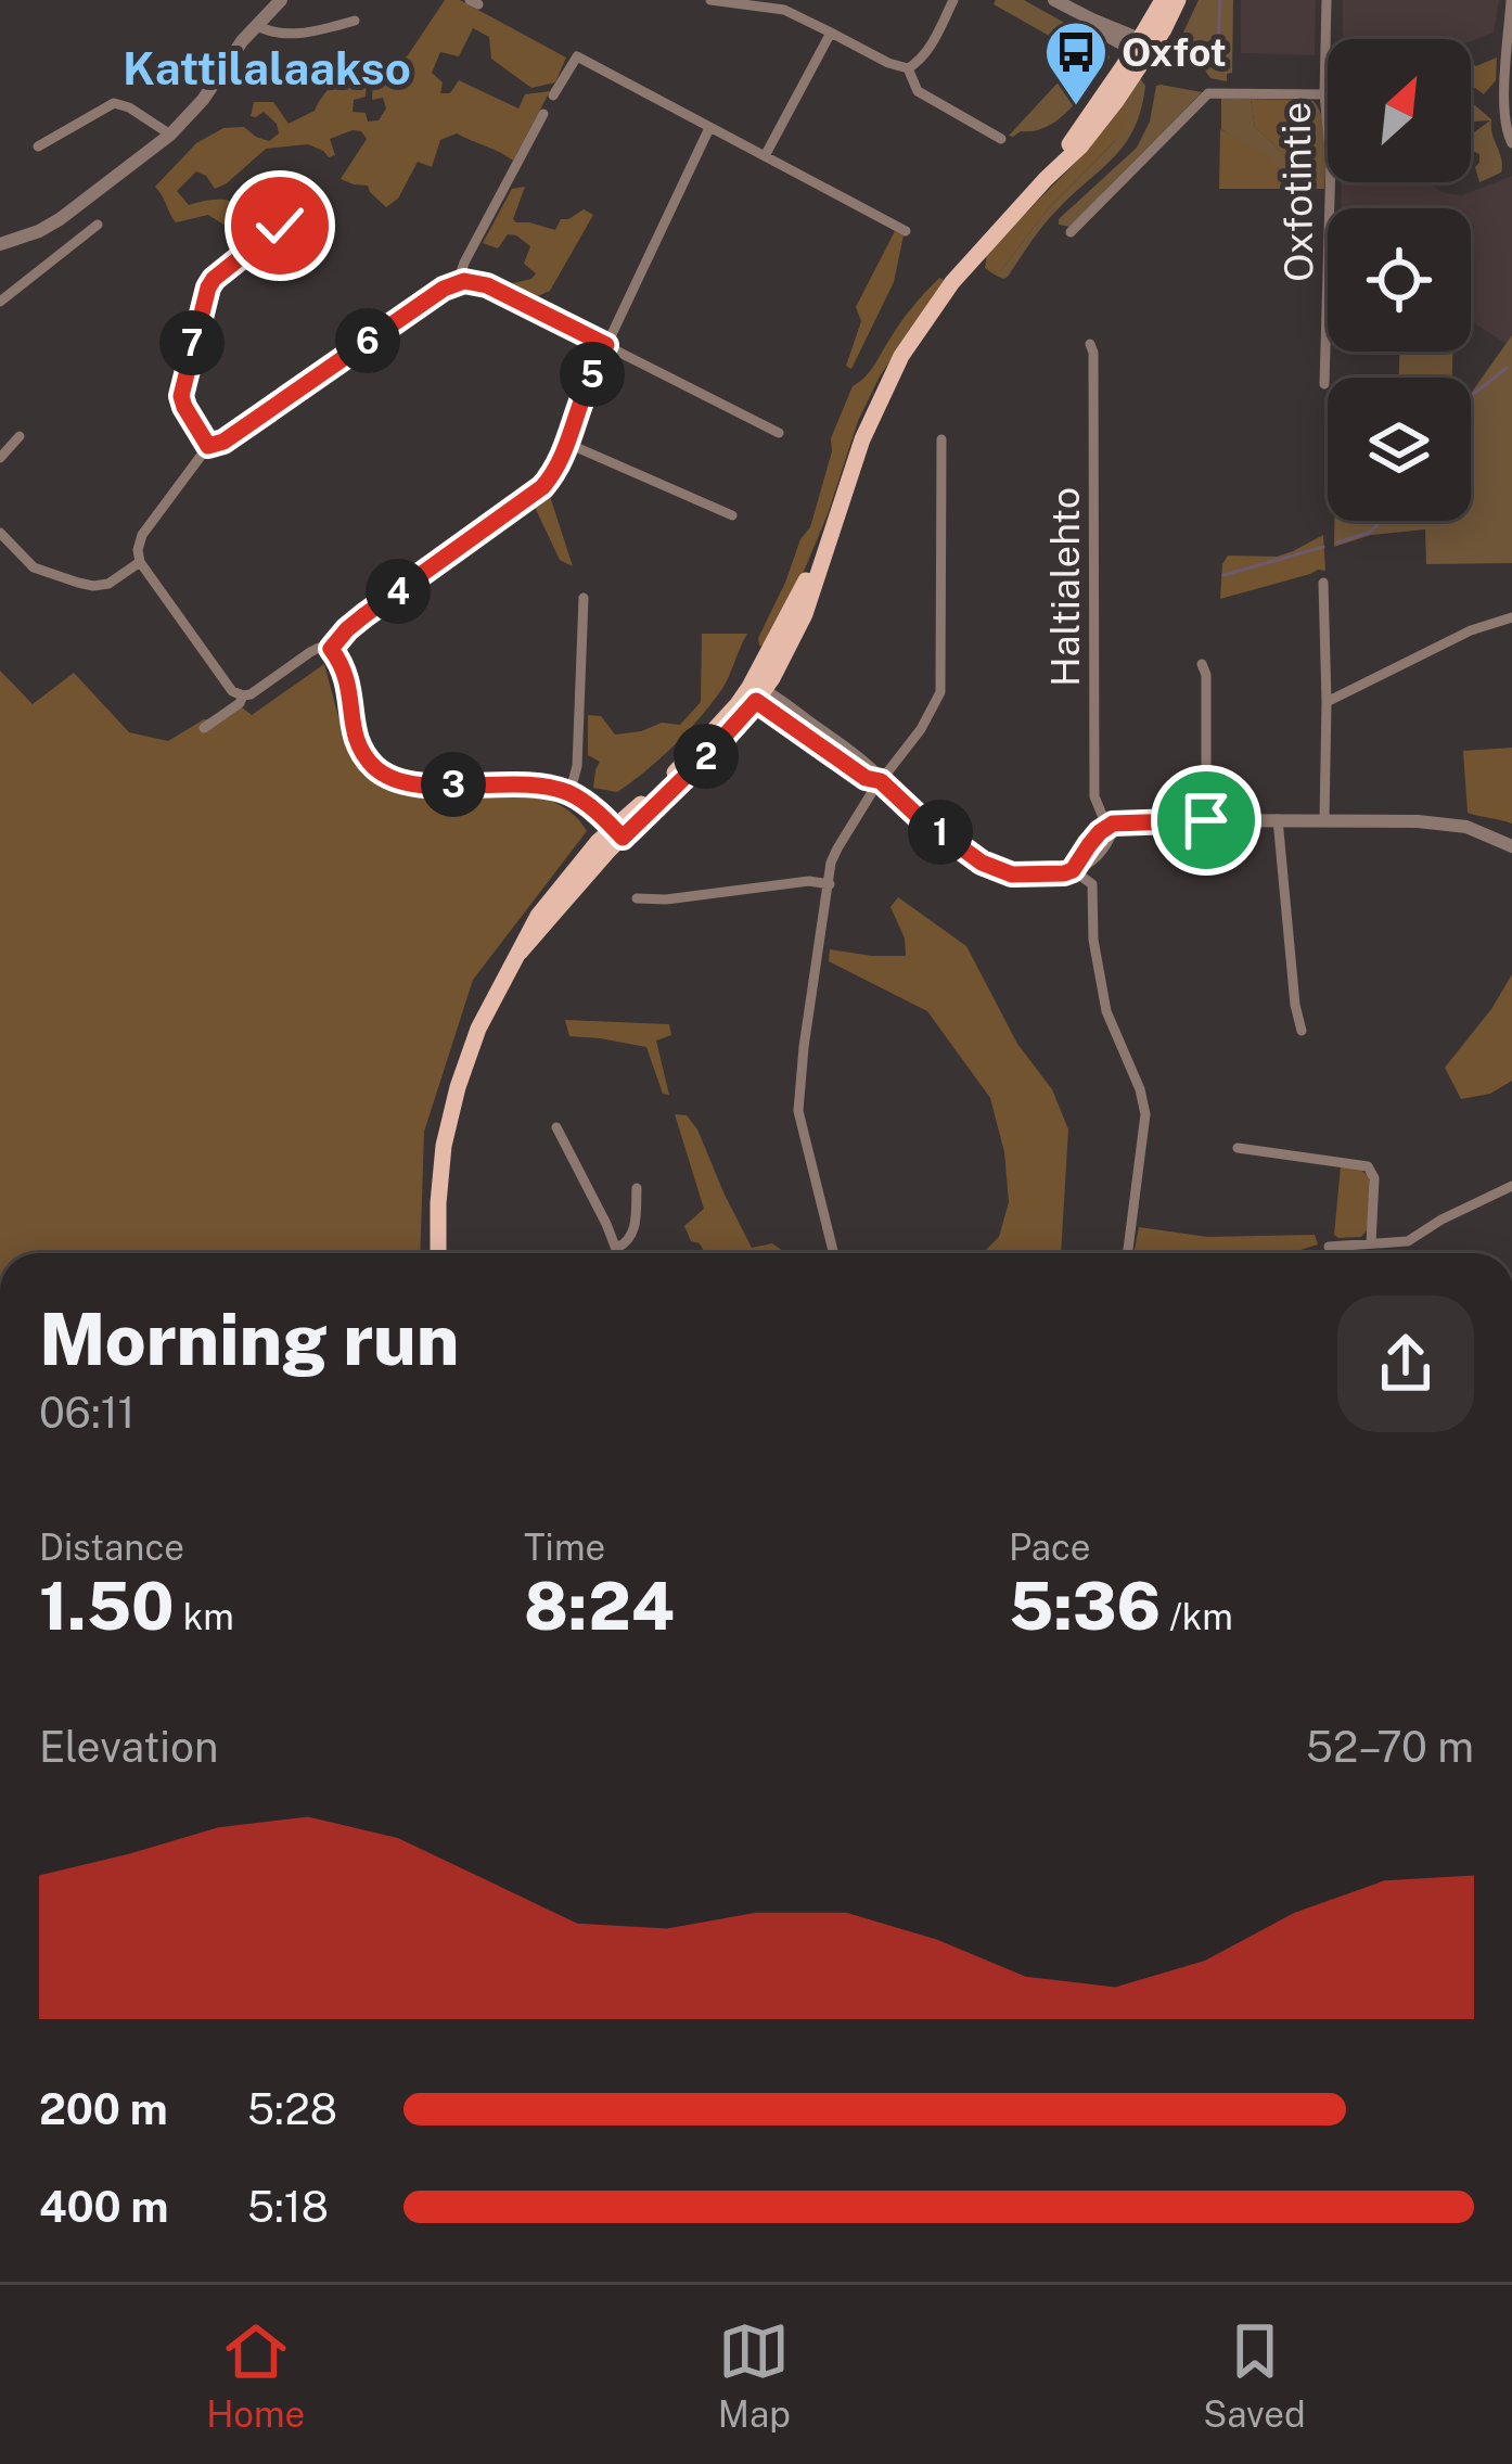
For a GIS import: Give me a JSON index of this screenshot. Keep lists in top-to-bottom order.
{
  "streets": {
    "street": ["Oxfotintie", "Haltialehto"]
  },
  "districts": ["Kattilalaakso"],
  "places": {
    "bus stop": ["Oxfot"]
  },
  "north": "top right",
  "page": {
    "pins": [
      "6",
      "7",
      "5",
      "4",
      "2",
      "3",
      "1"
    ],
    "heading": ["Morning run", "06:11"],
    "stats": [
      ["Distance", "1.50 km"],
      ["Time", "8:24"],
      ["Pace", "5:36 /km"]
    ],
    "chart": ["Elevation", "52–70 m"],
    "list": [
      {
        "name": "200 m",
        "note": "5:28"
      },
      {
        "name": "400 m",
        "note": "5:18"
      }
    ],
    "tabs": ["Home", "Map", "Saved"]
  }
}
